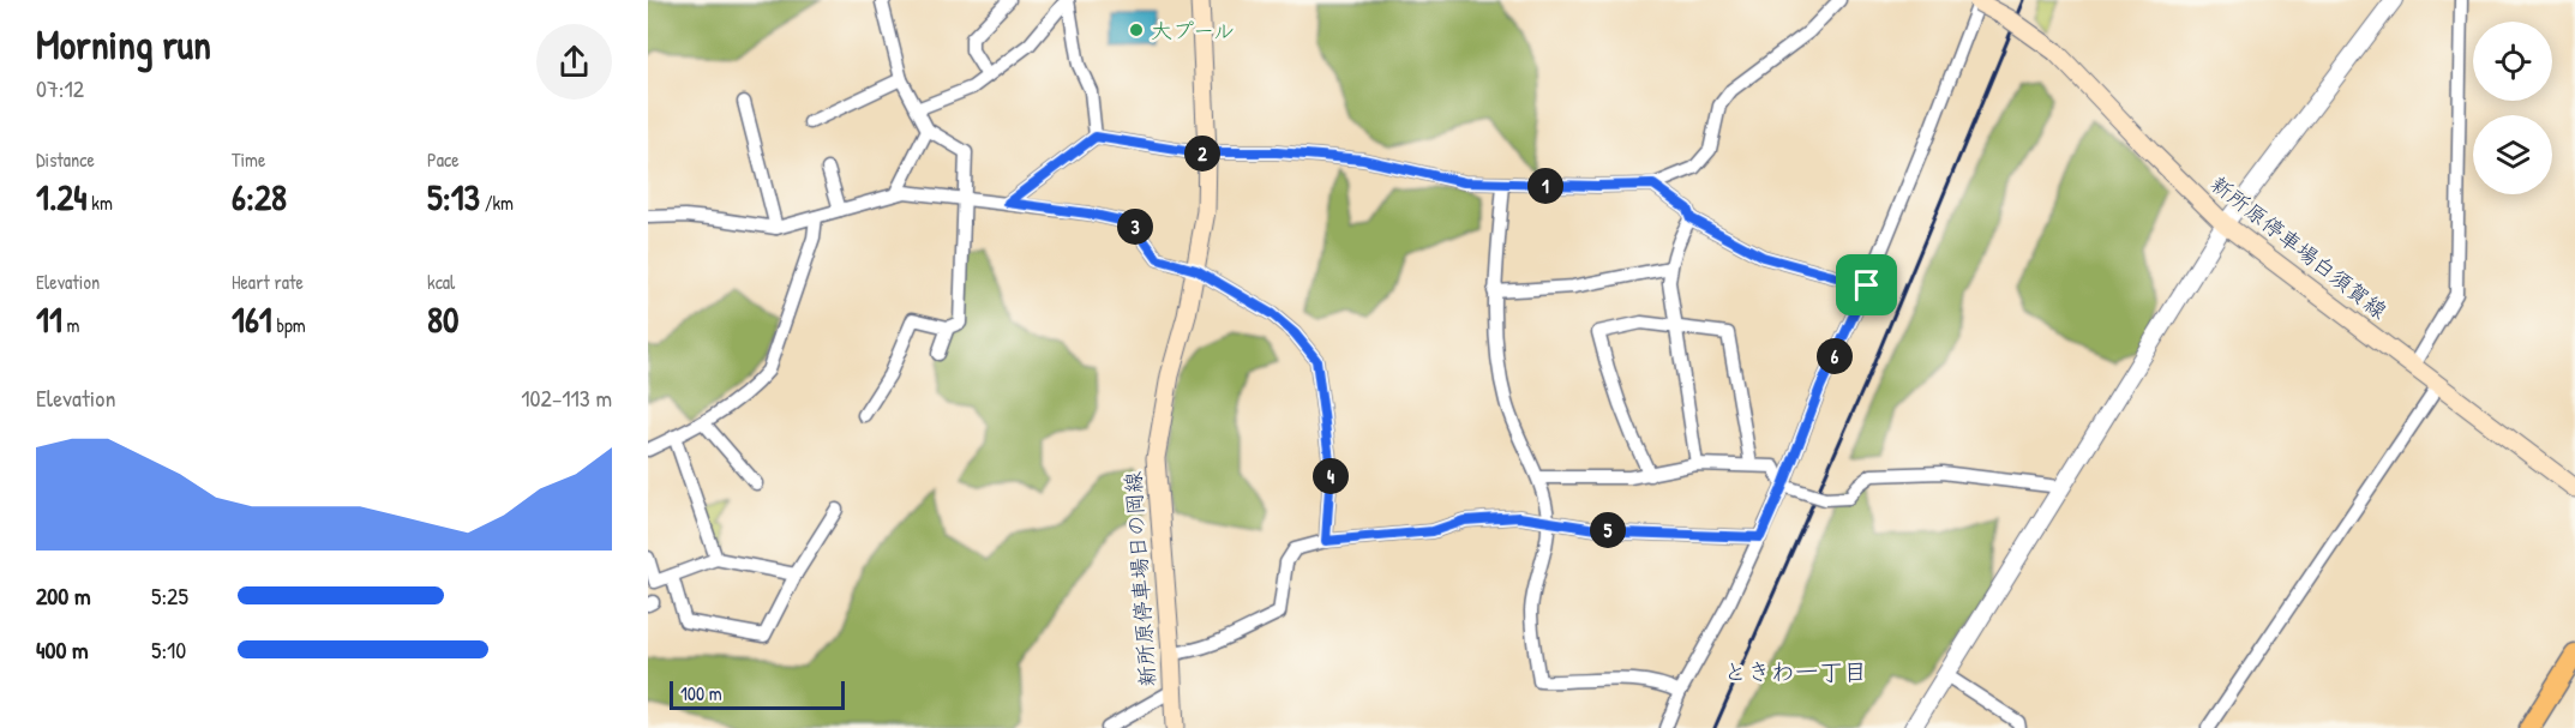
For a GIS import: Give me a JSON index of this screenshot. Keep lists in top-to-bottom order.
{
  "streets": {
    "main road": ["新所原停車場白須賀線", "新所原停車場日の岡線"]
  },
  "districts": ["ときわ一丁目"],
  "places": ["大プール"],
  "scale_bar": "100 m",
  "page": {
    "heading": ["Morning run", "07:12"],
    "stats": [
      ["Distance", "1.24 km"],
      ["Time", "6:28"],
      ["Pace", "5:13 /km"],
      ["Elevation", "11 m"],
      ["Heart rate", "161 bpm"],
      ["kcal", "80"]
    ],
    "pins": [
      "2",
      "1",
      "3",
      "6",
      "4",
      "5"
    ],
    "chart": ["Elevation", "102–113 m"],
    "list": [
      {
        "name": "200 m",
        "note": "5:25"
      },
      {
        "name": "400 m",
        "note": "5:10"
      }
    ],
    "scale": "100 m"
  }
}
